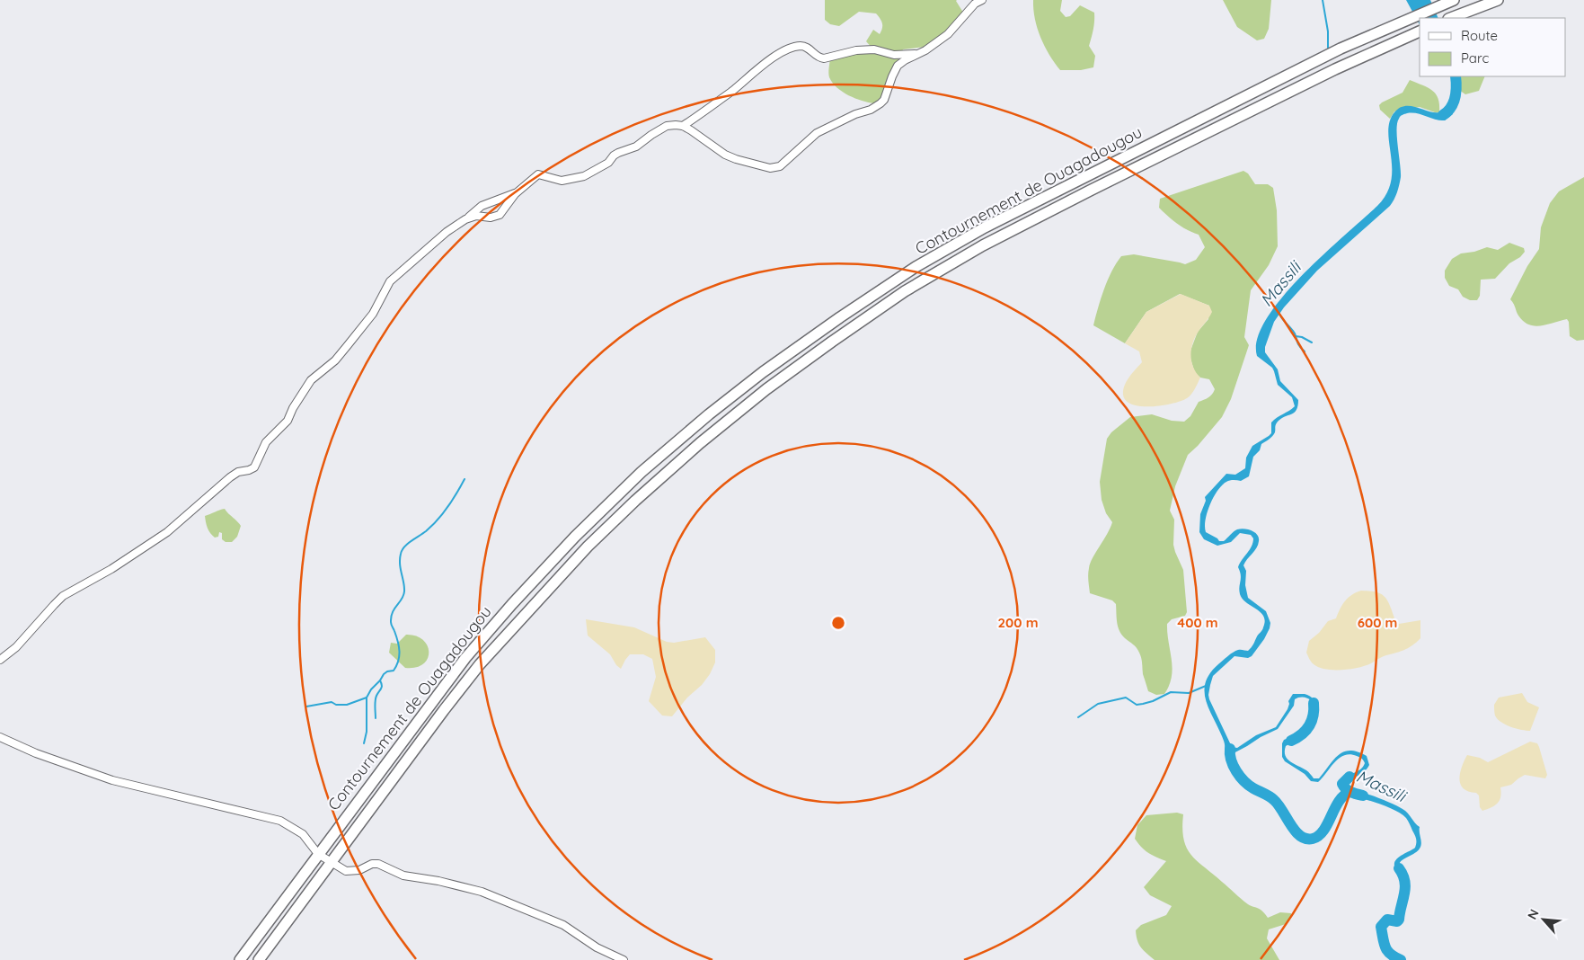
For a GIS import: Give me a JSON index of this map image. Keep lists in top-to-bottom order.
{
  "streets": {
    "highway": ["Contournement de Ouagadougou"]
  },
  "water": ["Massili"],
  "legend": ["Route", "Parc"],
  "north": "top left",
  "rings": ["200 m", "400 m", "600 m"]
}
